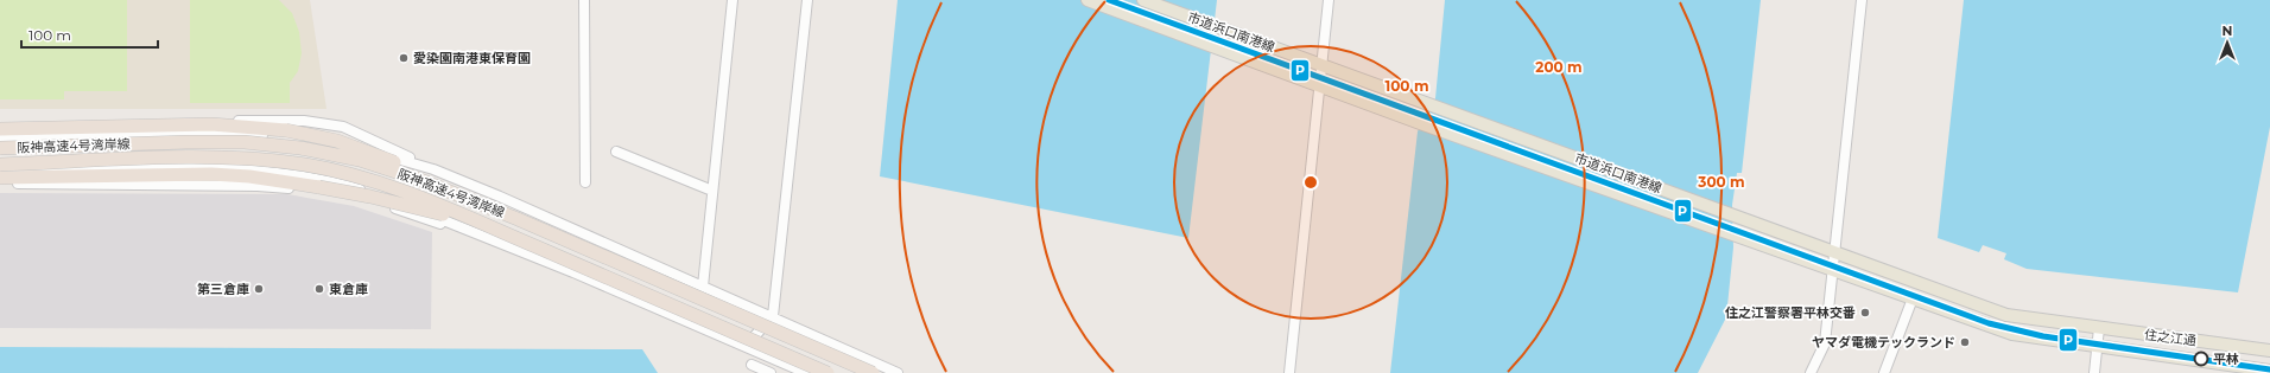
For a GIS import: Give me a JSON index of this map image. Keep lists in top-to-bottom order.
{
  "streets": {
    "highway": ["阪神高速4号湾岸線"],
    "main road": ["市道浜口南港線", "住之江通"]
  },
  "crossings": [
    ["市道浜口南港線", "住之江通"]
  ],
  "places": [
    "愛染園南港東保育園",
    "第三倉庫",
    "東倉庫",
    "住之江警察署平林交番",
    "ヤマダ電機テックランド",
    "平林"
  ],
  "lines": ["transit line P"],
  "scale_bar": "100 m",
  "north": "top",
  "rings": ["200 m", "100 m", "300 m"]
}
